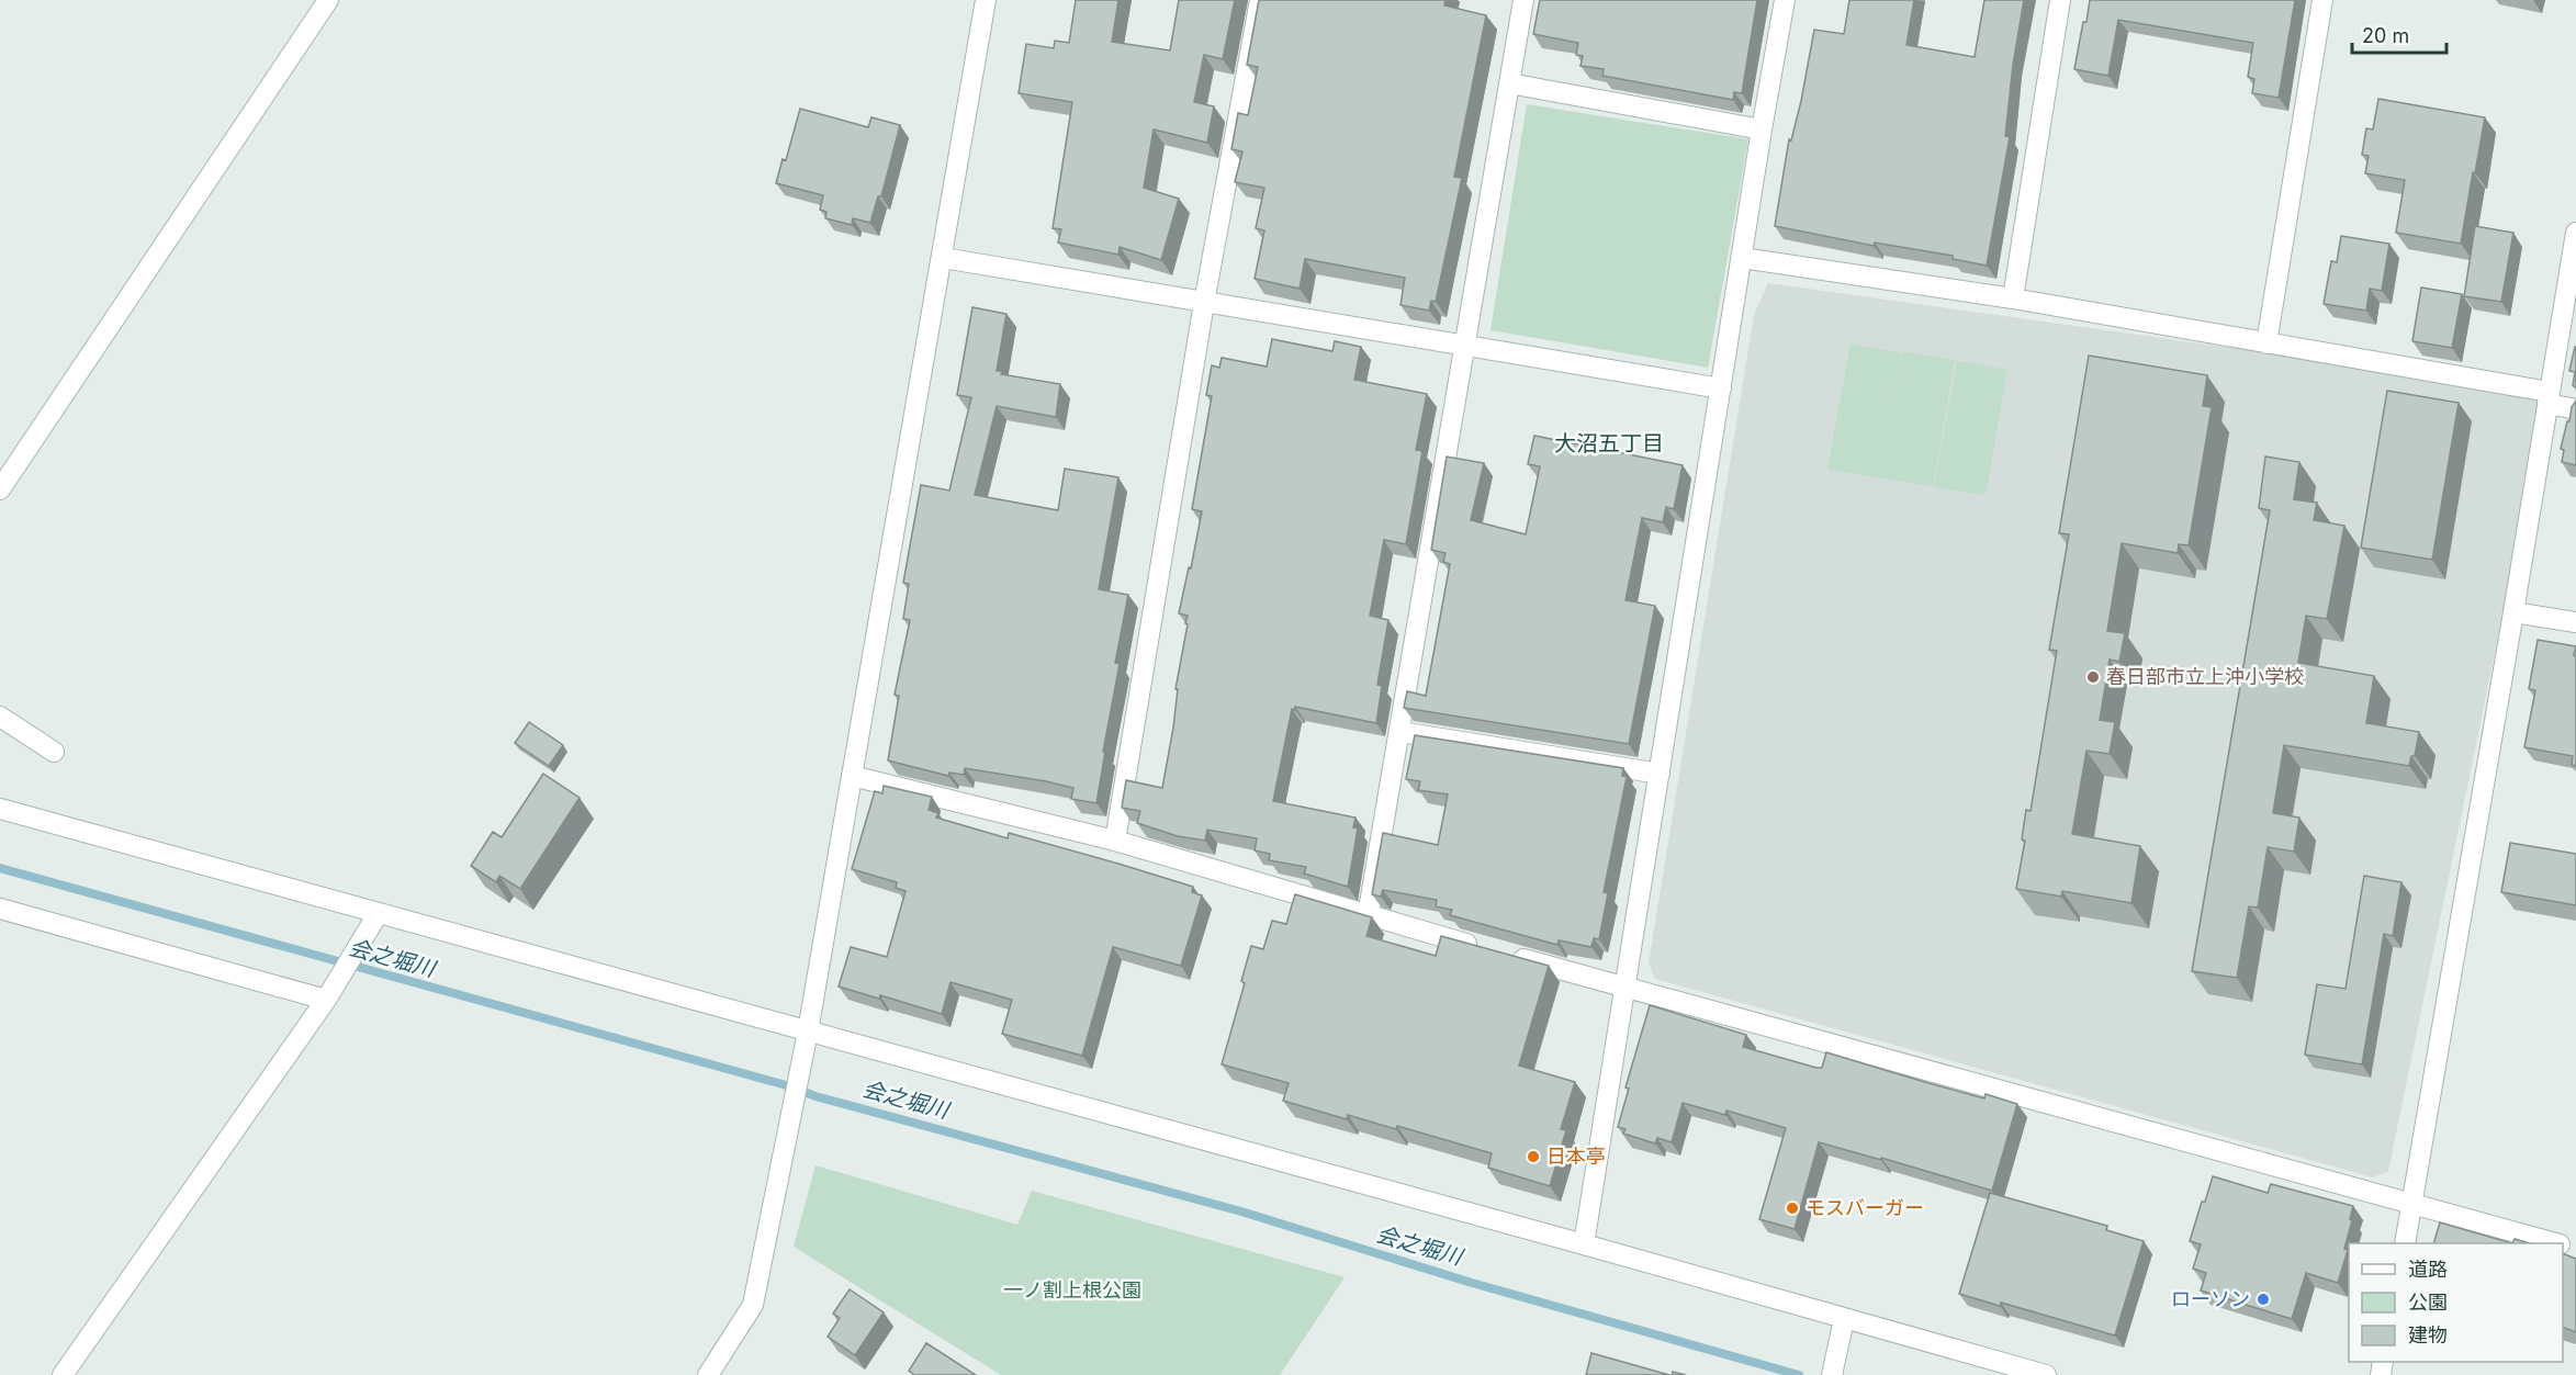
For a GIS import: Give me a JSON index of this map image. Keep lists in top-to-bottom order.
{
  "districts": ["大沼五丁目"],
  "water": ["会之堀川"],
  "parks": ["一ノ割上根公園"],
  "places": [
    "春日部市立上沖小学校",
    "日本亭",
    "モスバーガー",
    "ローソン"
  ],
  "legend": ["道路", "公園", "建物"],
  "scale_bar": "20 m"
}
